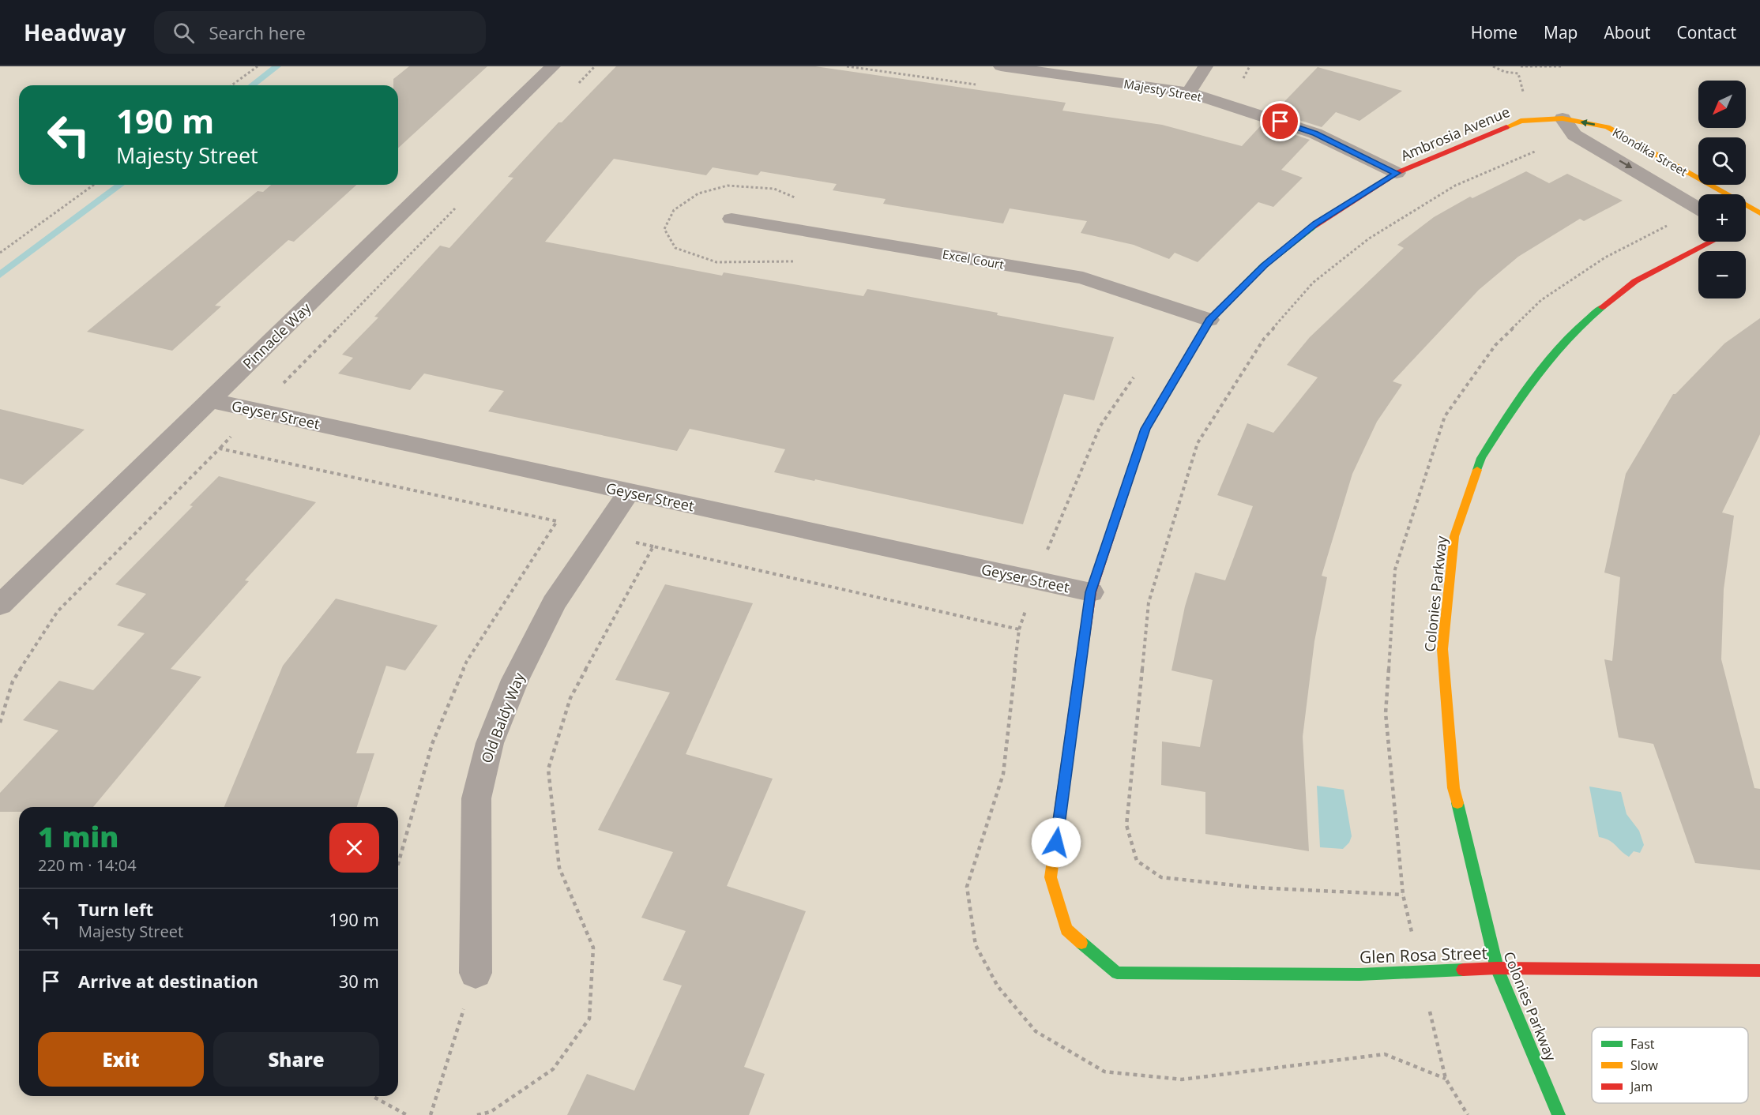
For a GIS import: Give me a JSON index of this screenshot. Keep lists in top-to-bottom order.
{
  "streets": {
    "street": [
      "Majesty Street",
      "Ambrosia Avenue",
      "Klondika Street",
      "Excel Court",
      "Pinnacle Way",
      "Geyser Street",
      "Colonies Parkway",
      "Old Baldy Way",
      "Glen Rosa Street"
    ]
  },
  "crossings": [
    ["Majesty Street", "Ambrosia Avenue"],
    ["Ambrosia Avenue", "Klondika Street"],
    ["Ambrosia Avenue", "Excel Court"],
    ["Ambrosia Avenue", "Geyser Street"],
    ["Ambrosia Avenue", "Glen Rosa Street"],
    ["Pinnacle Way", "Geyser Street"],
    ["Geyser Street", "Old Baldy Way"],
    ["Colonies Parkway", "Glen Rosa Street"]
  ],
  "legend": ["Fast", "Slow", "Jam"],
  "north": "bottom left",
  "page": {
    "header": "Headway",
    "search": "Search here",
    "nav": [
      "Home",
      "Map",
      "About",
      "Contact"
    ],
    "map_buttons": ["+", "−"],
    "turn": ["190 m", "Majesty Street"],
    "heading": ["1 min", "220 m · 14:04"],
    "list": [
      {
        "name": "Turn left",
        "note": "Majesty Street",
        "value": "190 m"
      },
      {
        "name": "Arrive at destination",
        "value": "30 m"
      }
    ],
    "buttons": ["Exit", "Share"]
  }
}
